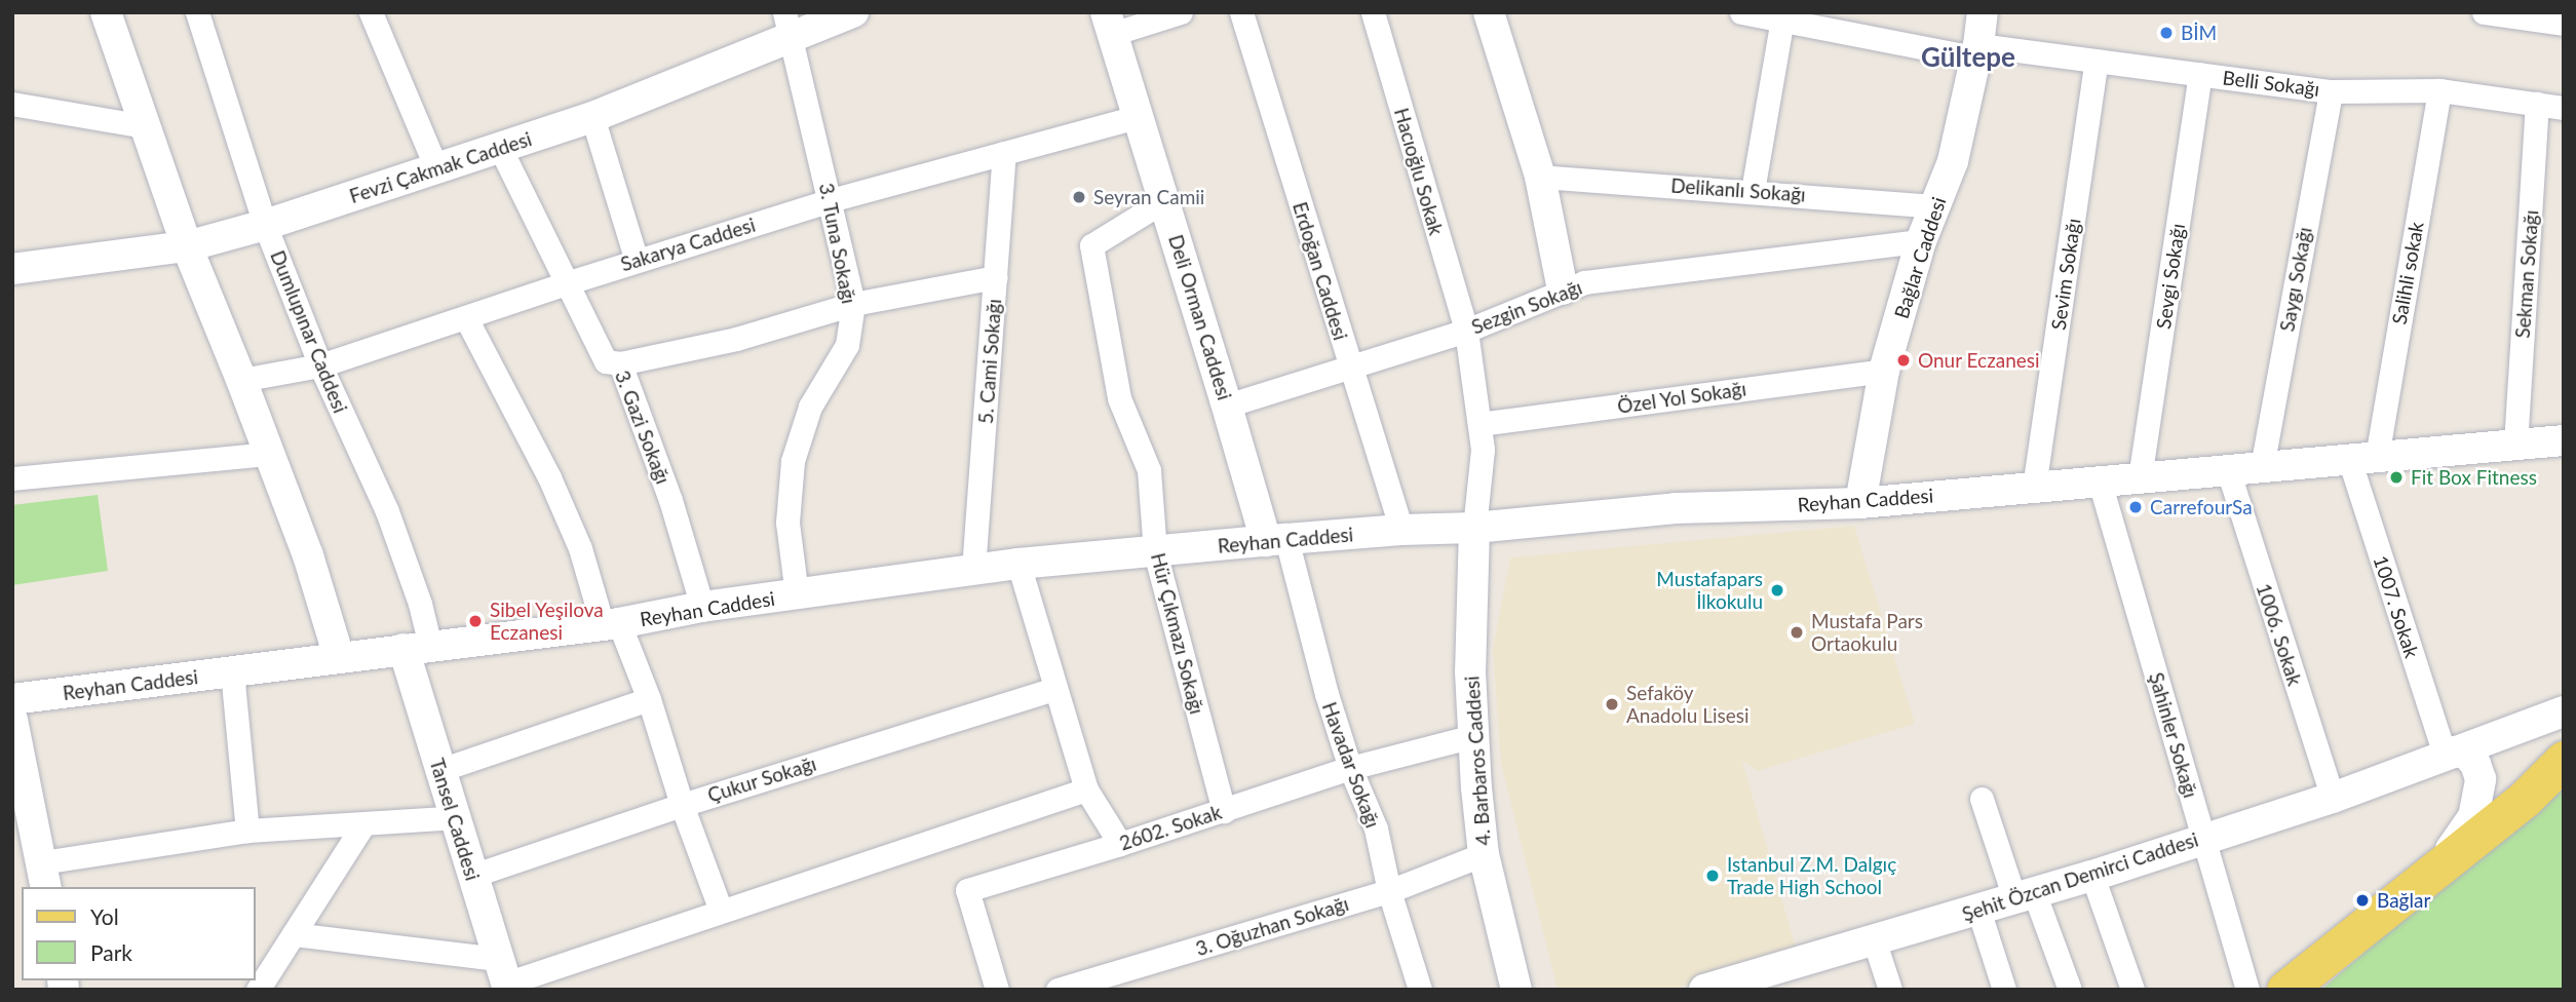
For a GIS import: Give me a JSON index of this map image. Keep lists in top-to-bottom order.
{
  "streets": {
    "street": [
      "Belli Sokağı",
      "Fevzi Çakmak Caddesi",
      "Hacıoğlu Sokak",
      "Delikanlı Sokağı",
      "3. Tuna Sokağı",
      "Sakarya Caddesi",
      "Bağlar Caddesi",
      "Erdoğan Caddesi",
      "Salihli sokak",
      "Sevim Sokağı",
      "Sekman Sokağı",
      "Sevgi Sokağı",
      "Saygı Sokağı",
      "Sezgin Sokağı",
      "Deli Orman Caddesi",
      "Dumlupınar Caddesi",
      "5. Cami Sokağı",
      "Özel Yol Sokağı",
      "3. Gazi Sokağı",
      "Reyhan Caddesi",
      "1007. Sokak",
      "Hür Çıkmazı Sokağı",
      "1006. Sokak",
      "Şahinler Sokağı",
      "4. Barbaros Caddesi",
      "Havadar Sokağı",
      "Çukur Sokağı",
      "Tansel Caddesi",
      "2602. Sokak",
      "Şehit Özcan Demirci Caddesi",
      "3. Oğuzhan Sokağı"
    ]
  },
  "crossings": [
    ["Belli Sokağı", "Bağlar Caddesi"],
    ["Belli Sokağı", "Salihli sokak"],
    ["Belli Sokağı", "Sevim Sokağı"],
    ["Belli Sokağı", "Sekman Sokağı"],
    ["Belli Sokağı", "Sevgi Sokağı"],
    ["Belli Sokağı", "Saygı Sokağı"],
    ["Fevzi Çakmak Caddesi", "3. Tuna Sokağı"],
    ["Fevzi Çakmak Caddesi", "Dumlupınar Caddesi"],
    ["Fevzi Çakmak Caddesi", "3. Gazi Sokağı"],
    ["Hacıoğlu Sokak", "Sezgin Sokağı"],
    ["Hacıoğlu Sokak", "Özel Yol Sokağı"],
    ["Hacıoğlu Sokak", "Reyhan Caddesi"],
    ["Hacıoğlu Sokak", "4. Barbaros Caddesi"],
    ["Delikanlı Sokağı", "Bağlar Caddesi"],
    ["3. Tuna Sokağı", "Sakarya Caddesi"],
    ["3. Tuna Sokağı", "Reyhan Caddesi"],
    ["Sakarya Caddesi", "Deli Orman Caddesi"],
    ["Sakarya Caddesi", "Dumlupınar Caddesi"],
    ["Sakarya Caddesi", "5. Cami Sokağı"],
    ["Sakarya Caddesi", "3. Gazi Sokağı"],
    ["Bağlar Caddesi", "Sezgin Sokağı"],
    ["Bağlar Caddesi", "Özel Yol Sokağı"],
    ["Bağlar Caddesi", "Reyhan Caddesi"],
    ["Erdoğan Caddesi", "Sezgin Sokağı"],
    ["Erdoğan Caddesi", "Reyhan Caddesi"],
    ["Salihli sokak", "Reyhan Caddesi"],
    ["Salihli sokak", "1007. Sokak"],
    ["Sevim Sokağı", "Reyhan Caddesi"],
    ["Sekman Sokağı", "Reyhan Caddesi"],
    ["Sevgi Sokağı", "Reyhan Caddesi"],
    ["Saygı Sokağı", "Reyhan Caddesi"],
    ["Sezgin Sokağı", "Deli Orman Caddesi"],
    ["Deli Orman Caddesi", "Reyhan Caddesi"],
    ["Deli Orman Caddesi", "Hür Çıkmazı Sokağı"],
    ["Deli Orman Caddesi", "Havadar Sokağı"],
    ["Dumlupınar Caddesi", "Reyhan Caddesi"],
    ["Dumlupınar Caddesi", "Tansel Caddesi"],
    ["5. Cami Sokağı", "Reyhan Caddesi"],
    ["3. Gazi Sokağı", "Reyhan Caddesi"],
    ["Reyhan Caddesi", "1007. Sokak"],
    ["Reyhan Caddesi", "Hür Çıkmazı Sokağı"],
    ["Reyhan Caddesi", "1006. Sokak"],
    ["Reyhan Caddesi", "Şahinler Sokağı"],
    ["Reyhan Caddesi", "4. Barbaros Caddesi"],
    ["Reyhan Caddesi", "Havadar Sokağı"],
    ["Reyhan Caddesi", "Tansel Caddesi"],
    ["1007. Sokak", "Şehit Özcan Demirci Caddesi"],
    ["Hür Çıkmazı Sokağı", "2602. Sokak"],
    ["1006. Sokak", "Şehit Özcan Demirci Caddesi"],
    ["Şahinler Sokağı", "Şehit Özcan Demirci Caddesi"],
    ["4. Barbaros Caddesi", "2602. Sokak"],
    ["4. Barbaros Caddesi", "3. Oğuzhan Sokağı"],
    ["Havadar Sokağı", "2602. Sokak"],
    ["Havadar Sokağı", "3. Oğuzhan Sokağı"],
    ["Çukur Sokağı", "Tansel Caddesi"]
  ],
  "districts": ["Gültepe"],
  "places": [
    "BİM",
    "Seyran Camii",
    "Onur Eczanesi",
    "Fit Box Fitness",
    "CarrefourSa",
    "Mustafapars İlkokulu",
    "Sibel Yeşilova Eczanesi",
    "Mustafa Pars Ortaokulu",
    "Sefaköy Anadolu Lisesi",
    "Istanbul Z.M. Dalgıç Trade High School",
    "Bağlar"
  ],
  "legend": ["Yol", "Park"]
}
